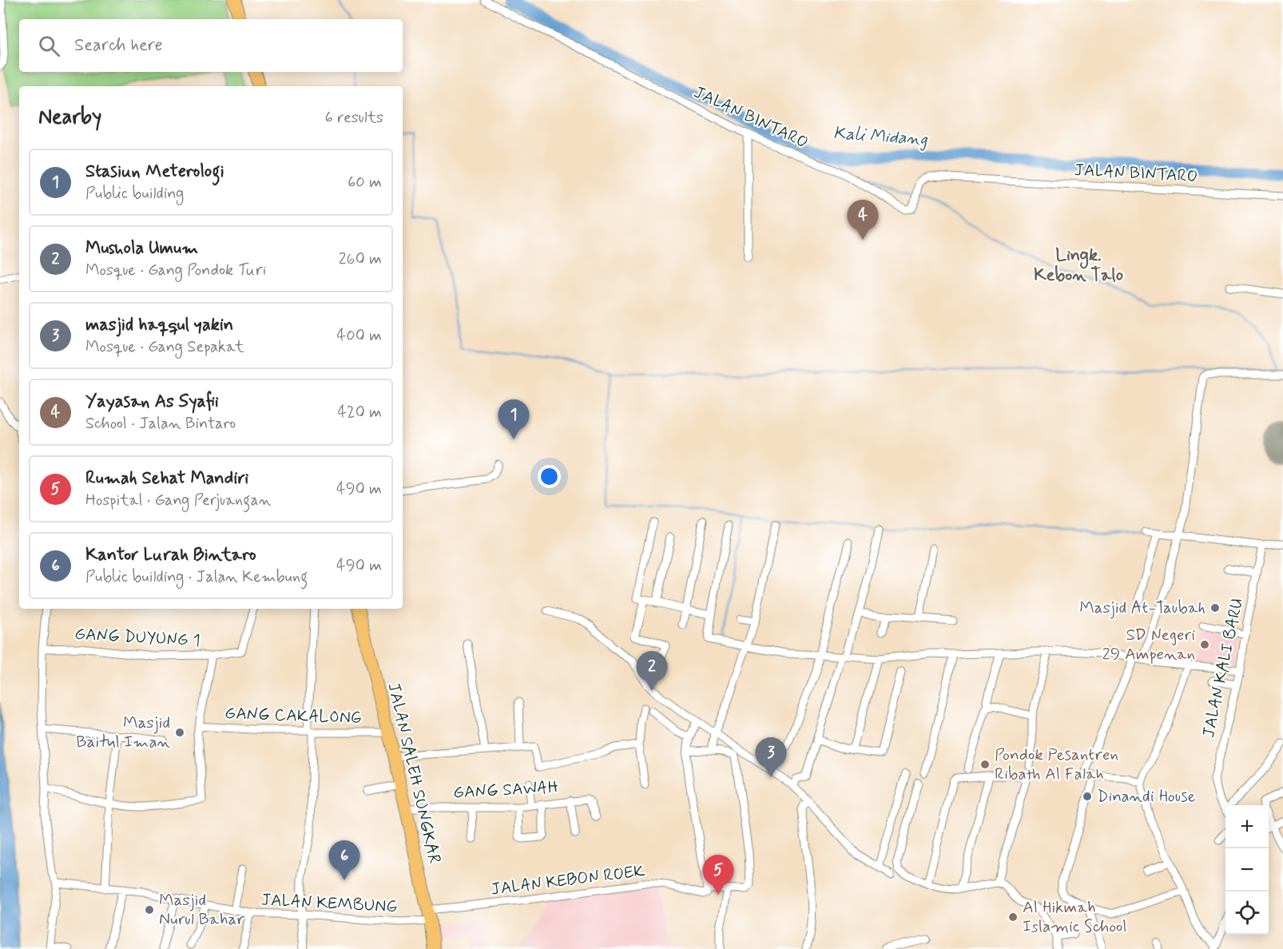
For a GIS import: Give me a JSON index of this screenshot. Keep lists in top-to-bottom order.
{
  "streets": {
    "highway": ["JALAN SALEH SUNGKAR"],
    "street": [
      "JALAN BINTARO",
      "GANG DUYUNG 1",
      "JALAN KALI BARU",
      "GANG CAKALONG",
      "GANG SAWAH",
      "JALAN KEBON ROEK",
      "JALAN KEMBUNG"
    ]
  },
  "crossings": [
    ["GANG CAKALONG", "JALAN SALEH SUNGKAR"],
    ["JALAN SALEH SUNGKAR", "GANG SAWAH"],
    ["JALAN SALEH SUNGKAR", "JALAN KEBON ROEK"],
    ["JALAN SALEH SUNGKAR", "JALAN KEMBUNG"],
    ["JALAN KEBON ROEK", "JALAN KEMBUNG"]
  ],
  "districts": ["Lingk. Kebon Talo"],
  "water": ["Kali Midang"],
  "places": [
    "Masjid At-Taubah",
    "SD Negeri 29 Ampenan",
    "Masjid Baitul Iman",
    "Pondok Pesantren Ribath Al Falah",
    "Dinandi House",
    "Masjid Nurul Bahar",
    "Al Hikmah Islamic School"
  ],
  "page": {
    "search": "Search here",
    "heading": ["Nearby", "6 results"],
    "list": [
      {
        "mark": "1",
        "name": "Stasiun Meterologi",
        "note": "Public building",
        "value": "60 m"
      },
      {
        "mark": "2",
        "name": "Mushola Umum",
        "note": "Mosque · Gang Pondok Turi",
        "value": "260 m"
      },
      {
        "mark": "3",
        "name": "masjid haqqul yakin",
        "note": "Mosque · Gang Sepakat",
        "value": "400 m"
      },
      {
        "mark": "4",
        "name": "Yayasan As Syafii",
        "note": "School · Jalan Bintaro",
        "value": "420 m"
      },
      {
        "mark": "5",
        "name": "Rumah Sehat Mandiri",
        "note": "Hospital · Gang Perjuangan",
        "value": "490 m"
      },
      {
        "mark": "6",
        "name": "Kantor Lurah Bintaro",
        "note": "Public building · Jalan Kembung",
        "value": "490 m"
      }
    ],
    "pins": [
      "4",
      "1",
      "2",
      "3",
      "6",
      "5"
    ],
    "map_buttons": ["+", "−"]
  }
}
